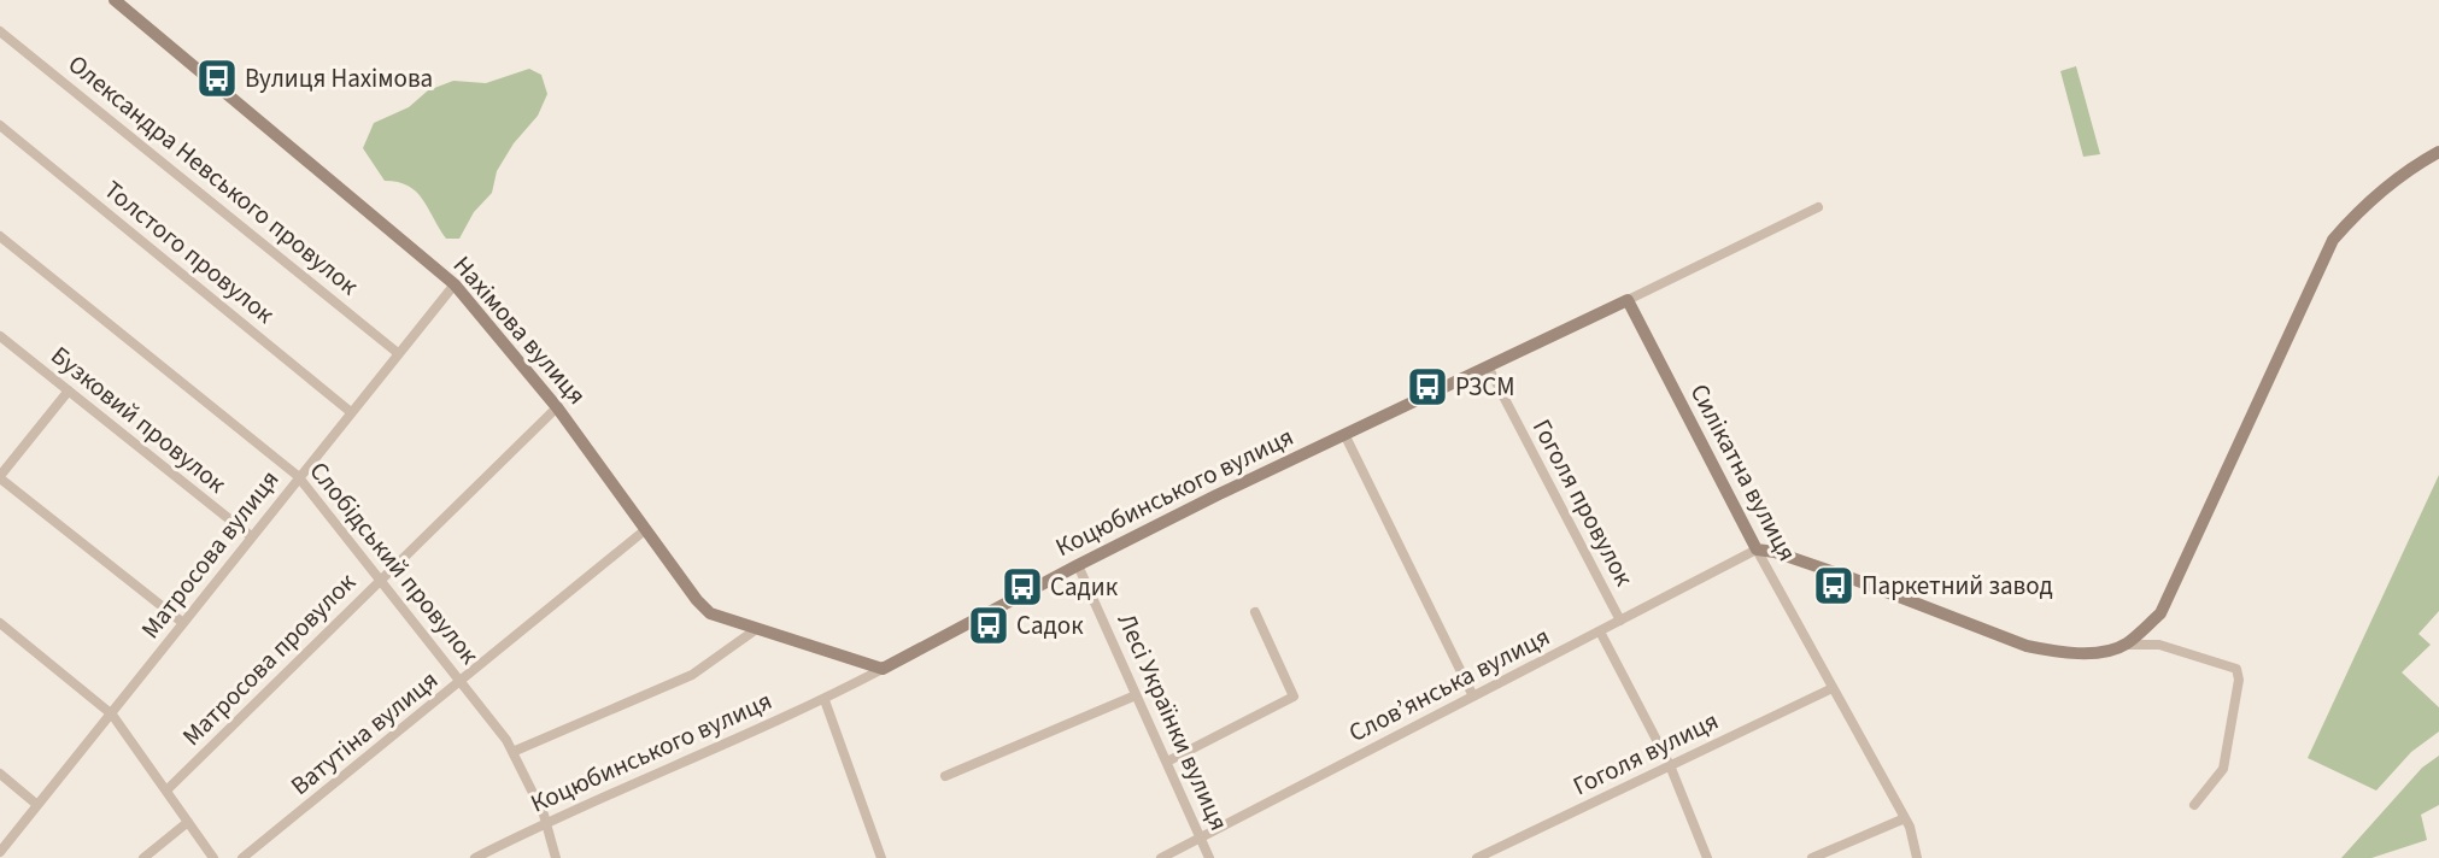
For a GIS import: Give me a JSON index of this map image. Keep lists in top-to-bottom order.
{
  "streets": {
    "street": [
      "Олександра Невського провулок",
      "Толстого провулок",
      "Нахімова вулиця",
      "Бузковий провулок",
      "Силікатна вулиця",
      "Коцюбинського вулиця",
      "Гоголя провулок",
      "Матросова вулиця",
      "Слобідський провулок",
      "Матросова провулок",
      "Слов’янська вулиця",
      "Лесі Українки вулиця",
      "Ватутіна вулиця",
      "Гоголя вулиця"
    ]
  },
  "crossings": [
    ["Олександра Невського провулок", "Матросова вулиця"],
    ["Толстого провулок", "Матросова вулиця"],
    ["Нахімова вулиця", "Коцюбинського вулиця"],
    ["Нахімова вулиця", "Матросова вулиця"],
    ["Нахімова вулиця", "Матросова провулок"],
    ["Нахімова вулиця", "Ватутіна вулиця"],
    ["Бузковий провулок", "Матросова вулиця"],
    ["Силікатна вулиця", "Коцюбинського вулиця"],
    ["Силікатна вулиця", "Слов’янська вулиця"],
    ["Силікатна вулиця", "Гоголя вулиця"],
    ["Коцюбинського вулиця", "Гоголя провулок"],
    ["Коцюбинського вулиця", "Слобідський провулок"],
    ["Коцюбинського вулиця", "Лесі Українки вулиця"],
    ["Гоголя провулок", "Слов’янська вулиця"],
    ["Матросова вулиця", "Слобідський провулок"],
    ["Слобідський провулок", "Матросова провулок"],
    ["Слобідський провулок", "Ватутіна вулиця"],
    ["Слов’янська вулиця", "Лесі Українки вулиця"]
  ],
  "places": {
    "bus stop": [
      "Вулиця Нахімова",
      "РЗСМ",
      "Паркетний завод",
      "Садик",
      "Садок"
    ]
  }
}
